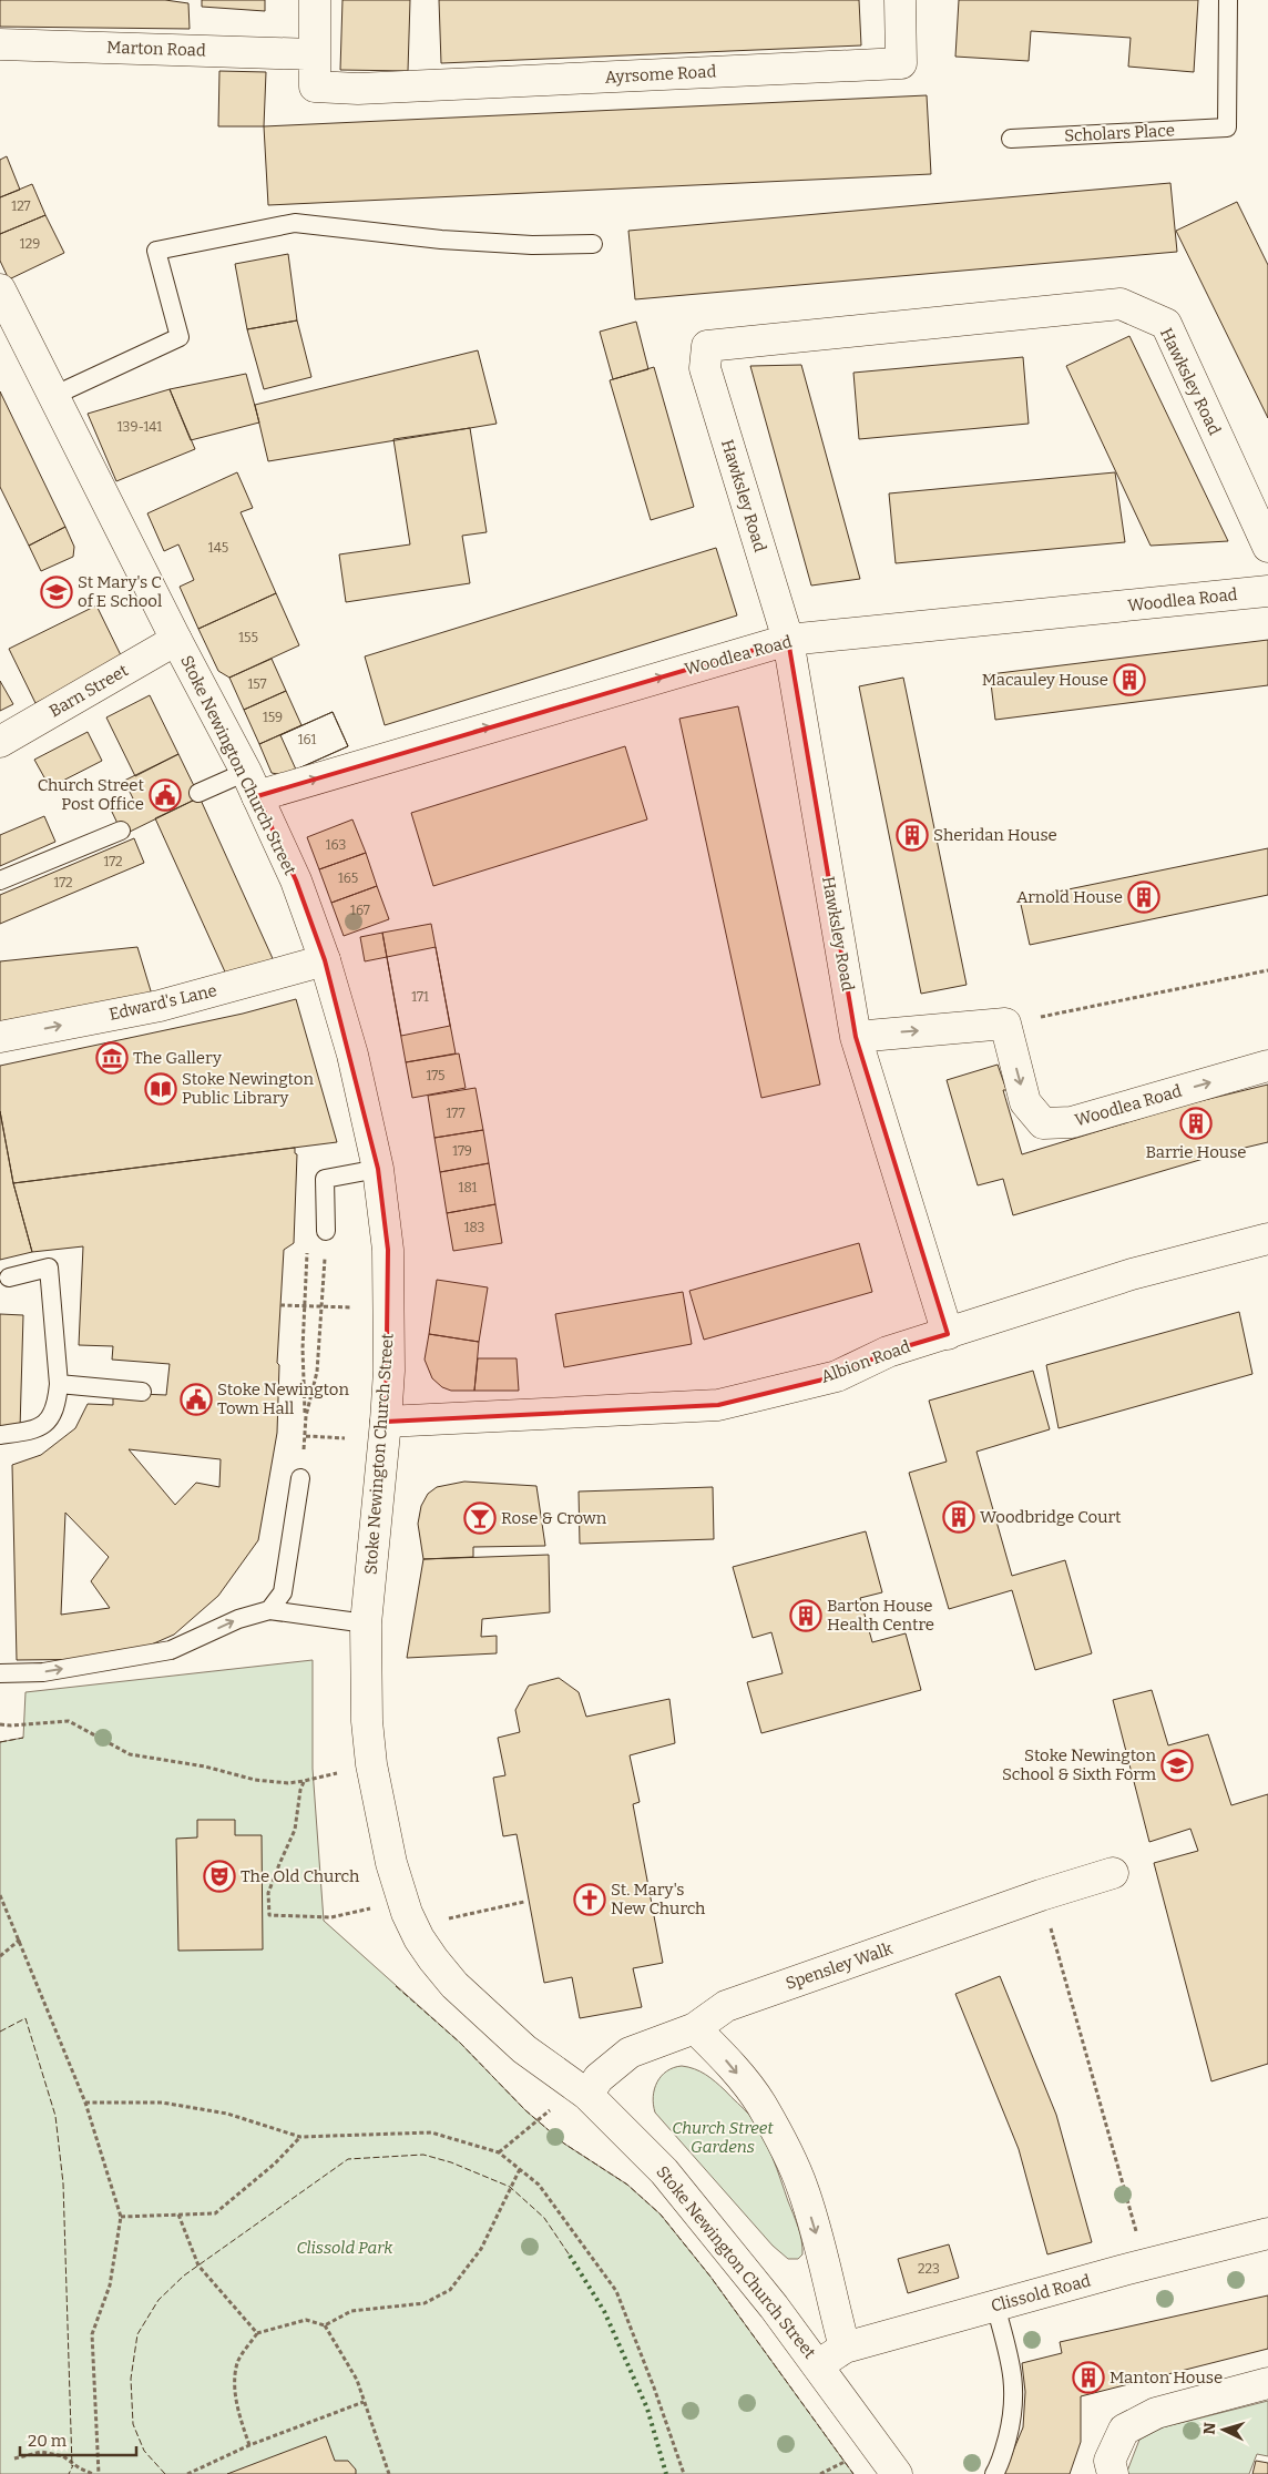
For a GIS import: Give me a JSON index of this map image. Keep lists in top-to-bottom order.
{
  "streets": {
    "street": [
      "Marton Road",
      "Ayrsome Road",
      "Hawksley Road",
      "Woodlea Road",
      "Barn Street",
      "Stoke Newington Church Street",
      "Edward's Lane",
      "Albion Road",
      "Spensley Walk",
      "Clissold Road"
    ],
    "lane": ["Scholars Place"]
  },
  "crossings": [
    ["Marton Road", "Ayrsome Road"],
    ["Hawksley Road", "Woodlea Road"],
    ["Hawksley Road", "Albion Road"],
    ["Woodlea Road", "Stoke Newington Church Street"],
    ["Barn Street", "Stoke Newington Church Street"],
    ["Stoke Newington Church Street", "Edward's Lane"],
    ["Stoke Newington Church Street", "Albion Road"],
    ["Stoke Newington Church Street", "Spensley Walk"],
    ["Stoke Newington Church Street", "Clissold Road"]
  ],
  "one_way": ["Woodlea Road", "Edward's Lane"],
  "parks": ["Church Street Gardens", "Clissold Park"],
  "places": {
    "school or university": ["St Mary's C of E School", "Stoke Newington School & Sixth Form"],
    "building": [
      "Macauley House",
      "Sheridan House",
      "Arnold House",
      "Barrie House",
      "Woodbridge Court",
      "Barton House Health Centre",
      "Manton House"
    ],
    "public building": ["Church Street Post Office", "Stoke Newington Town Hall"],
    "museum": ["The Gallery"],
    "library": ["Stoke Newington Public Library"],
    "bar": ["Rose & Crown"],
    "theatre": ["The Old Church"],
    "church": ["St. Mary's New Church"]
  },
  "house_numbers": [
    "127",
    "129",
    "139-141",
    "145",
    "155",
    "157",
    "159",
    "161",
    "163",
    "172",
    "165",
    "172",
    "167",
    "171",
    "175",
    "177",
    "179",
    "181",
    "183",
    "223"
  ],
  "scale_bar": "20 m",
  "north": "left"
}
